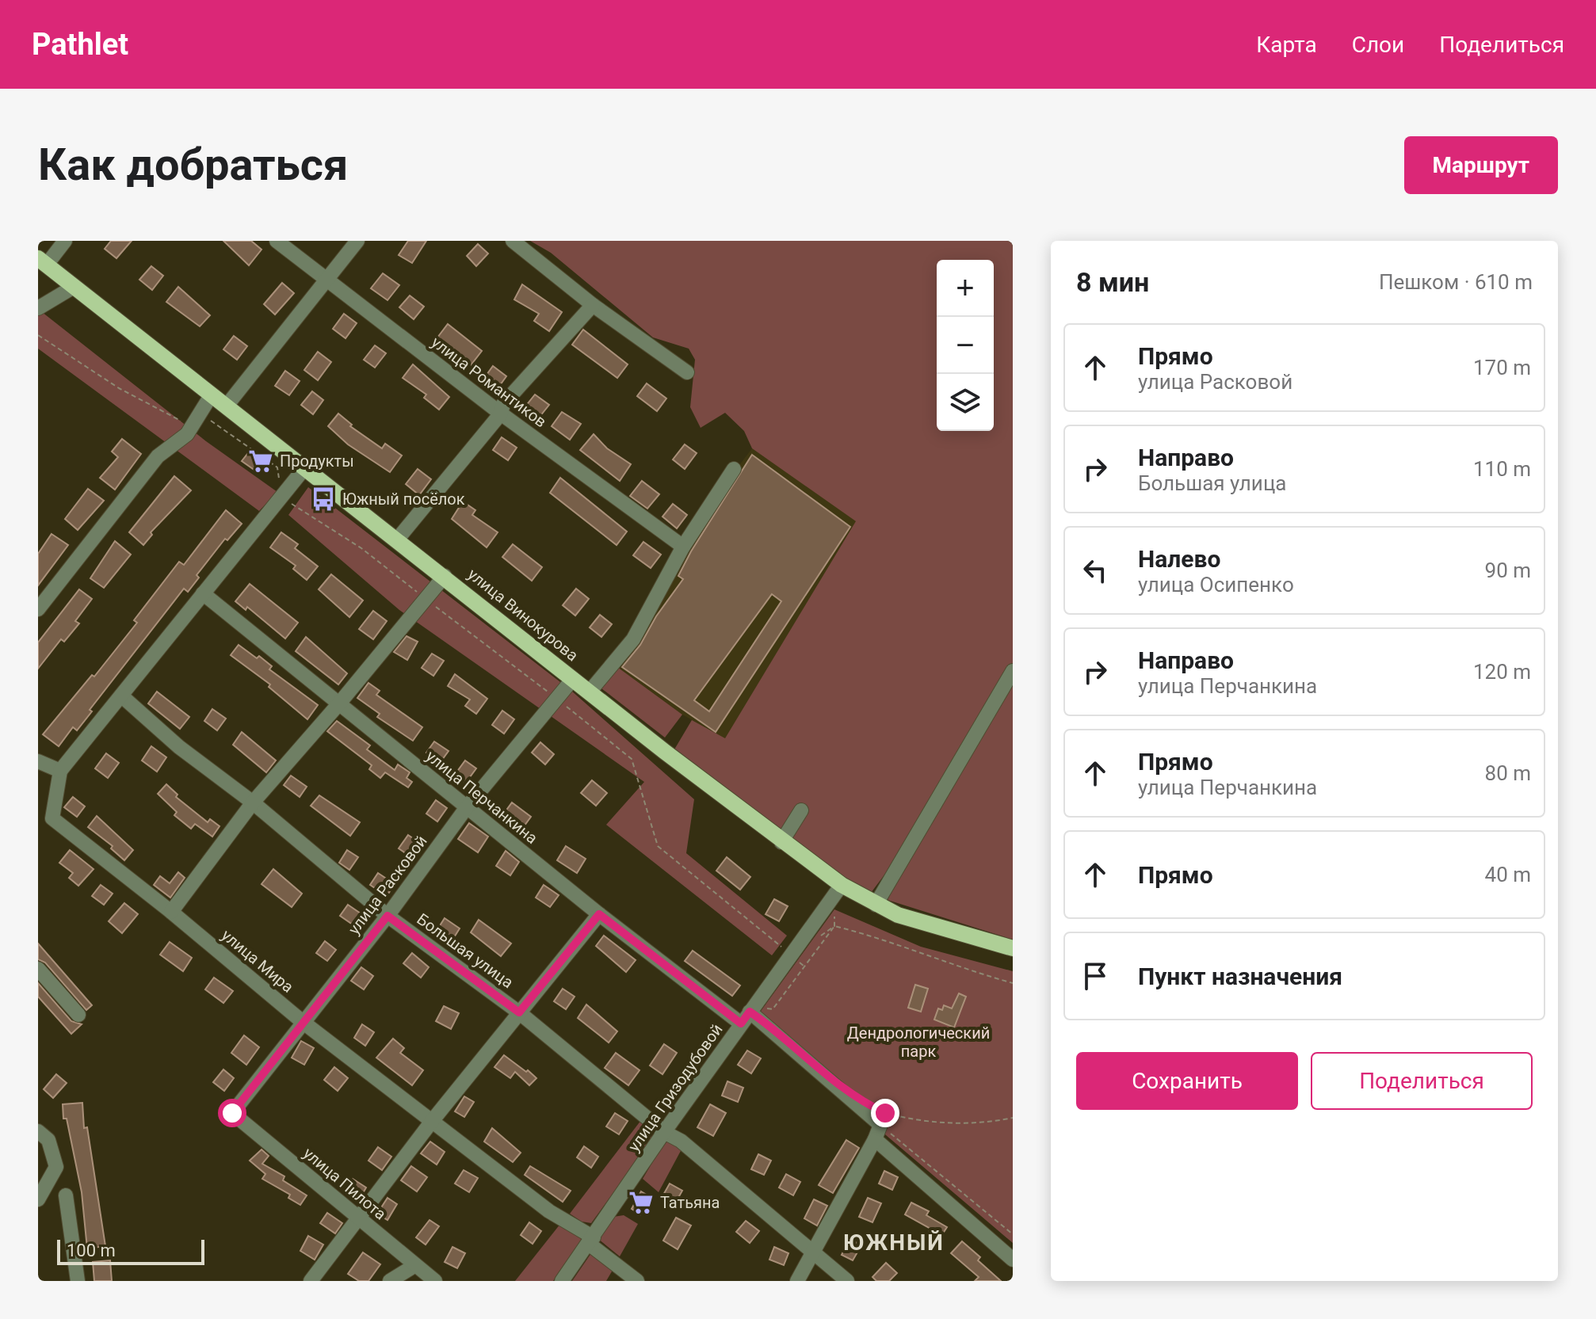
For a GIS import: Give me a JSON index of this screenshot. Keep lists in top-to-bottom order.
{
  "streets": {
    "main road": ["улица Винокурова"],
    "street": [
      "улица Романтиков",
      "улица Перчанкина",
      "улица Расковой",
      "Большая улица",
      "улица Мира",
      "улица Гризодубовой",
      "улица Пилота"
    ]
  },
  "crossings": [
    ["улица Винокурова", "улица Расковой"],
    ["улица Винокурова", "улица Гризодубовой"],
    ["улица Перчанкина", "улица Расковой"],
    ["улица Перчанкина", "улица Гризодубовой"],
    ["улица Расковой", "Большая улица"],
    ["улица Расковой", "улица Мира"],
    ["улица Расковой", "улица Пилота"],
    ["Большая улица", "улица Гризодубовой"],
    ["улица Мира", "улица Гризодубовой"]
  ],
  "districts": ["ЮЖНЫЙ"],
  "parks": ["Дендрологический парк"],
  "places": {
    "supermarket": ["Продукты", "Татьяна"],
    "bus stop": ["Южный посёлок"]
  },
  "scale_bar": "100 m",
  "page": {
    "header": "Pathlet",
    "nav": ["Карта", "Слои", "Поделиться"],
    "buttons": [
      "Маршрут",
      ["Сохранить", "Поделиться"]
    ],
    "title": "Как добраться",
    "heading": ["8 мин", "Пешком · 610 m"],
    "map_buttons": ["+", "−"],
    "list": [
      ["Прямо", "улица Расковой", "170 m"],
      ["Направо", "Большая улица", "110 m"],
      ["Налево", "улица Осипенко", "90 m"],
      ["Направо", "улица Перчанкина", "120 m"],
      ["Прямо", "улица Перчанкина", "80 m"],
      ["Прямо", "40 m"],
      "Пункт назначения"
    ],
    "scale": "100 m"
  }
}
